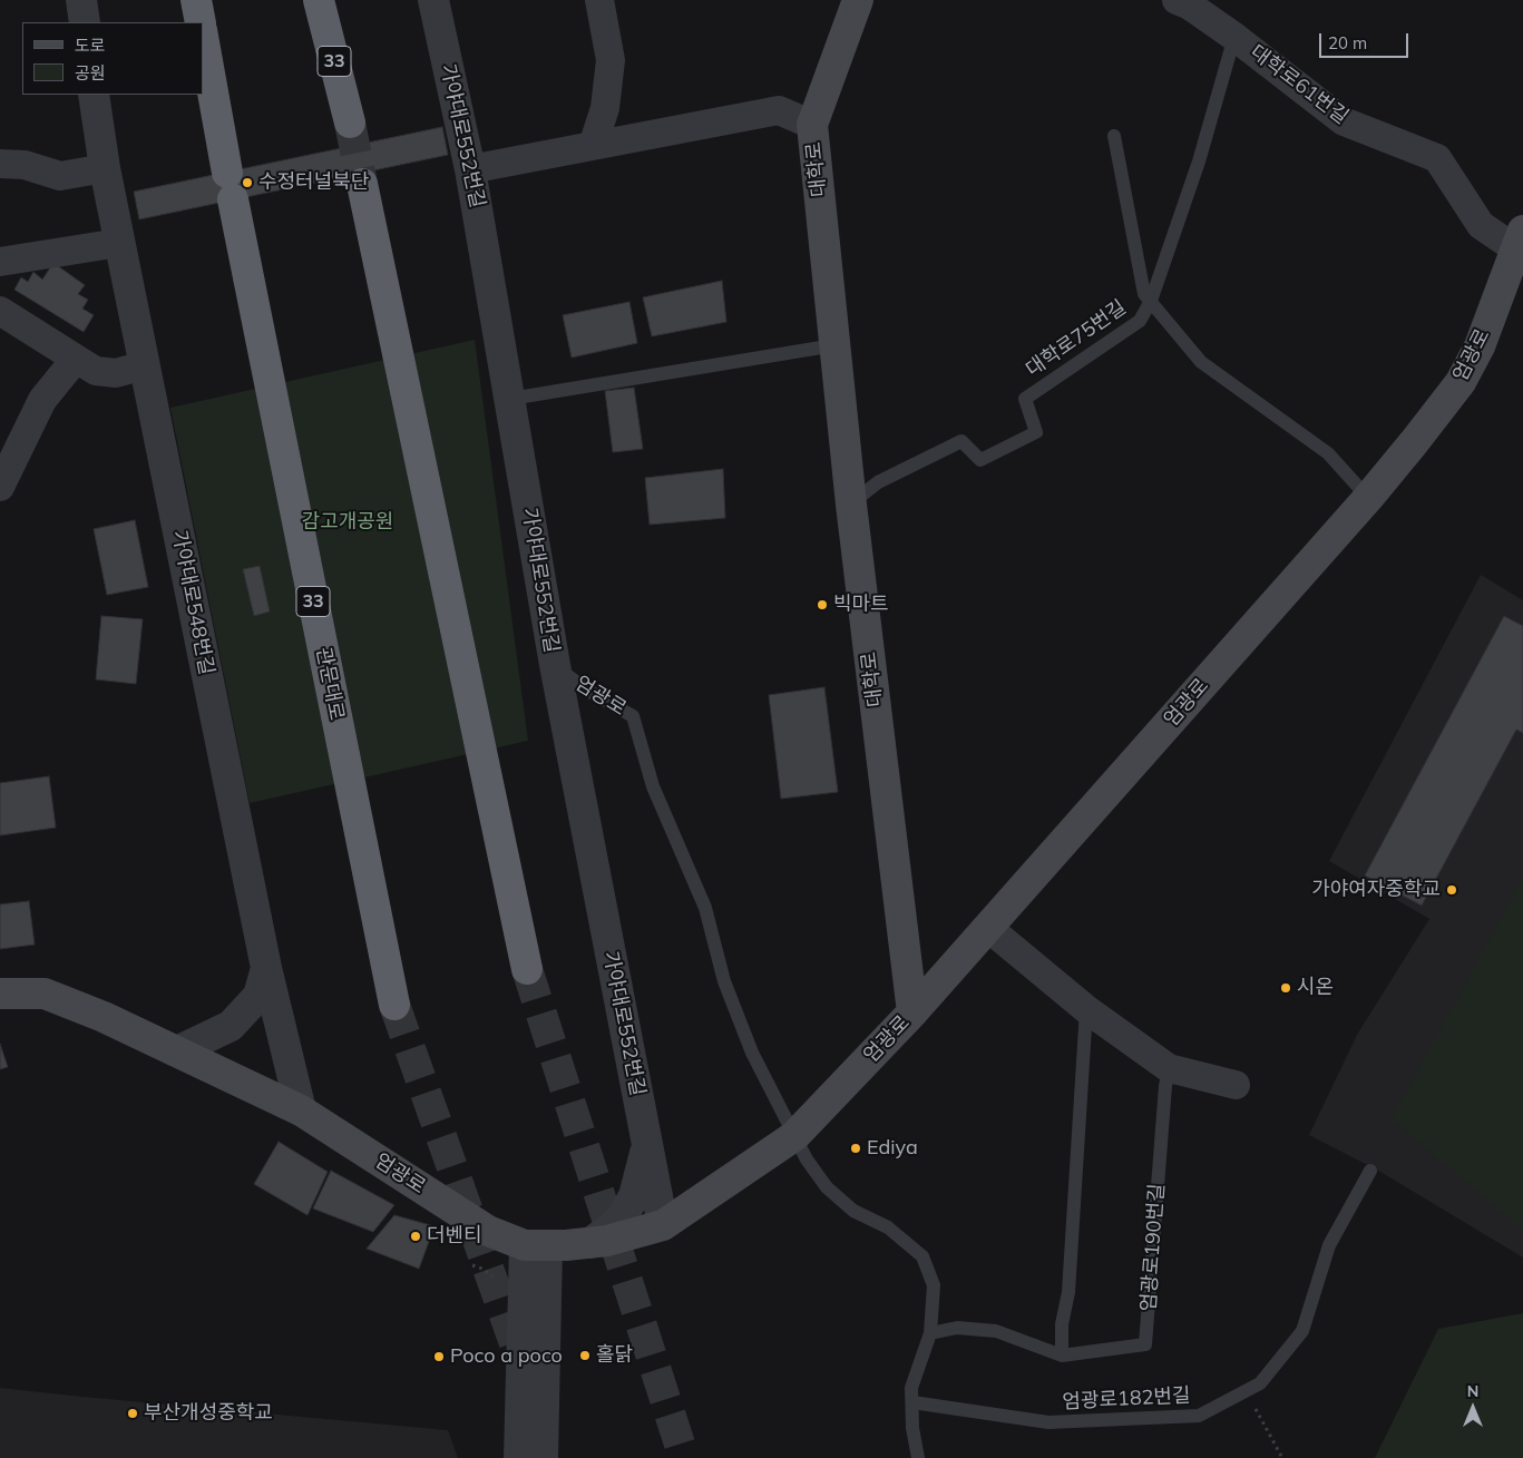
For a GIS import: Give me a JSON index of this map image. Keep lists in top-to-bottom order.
{
  "streets": {
    "highway": ["33", "관문대로"],
    "main road": ["대학로", "엄광로"],
    "street": ["대학로61번길", "가야대로552번길", "가야대로548번길"],
    "lane": ["대학로75번길", "엄광로190번길", "엄광로182번길"]
  },
  "crossings": [
    ["대학로61번길", "대학로75번길"],
    ["대학로61번길", "엄광로"],
    ["가야대로552번길", "엄광로"],
    ["대학로", "대학로75번길"],
    ["대학로", "엄광로"],
    ["엄광로", "가야대로548번길"]
  ],
  "parks": ["감고개공원"],
  "places": [
    "수정터널북단",
    "빅마트",
    "가야여자중학교",
    "시온",
    "Ediya",
    "더벤티",
    "홀닭",
    "Poco a poco",
    "부산개성중학교"
  ],
  "legend": ["도로", "공원"],
  "scale_bar": "20 m",
  "north": "top"
}
